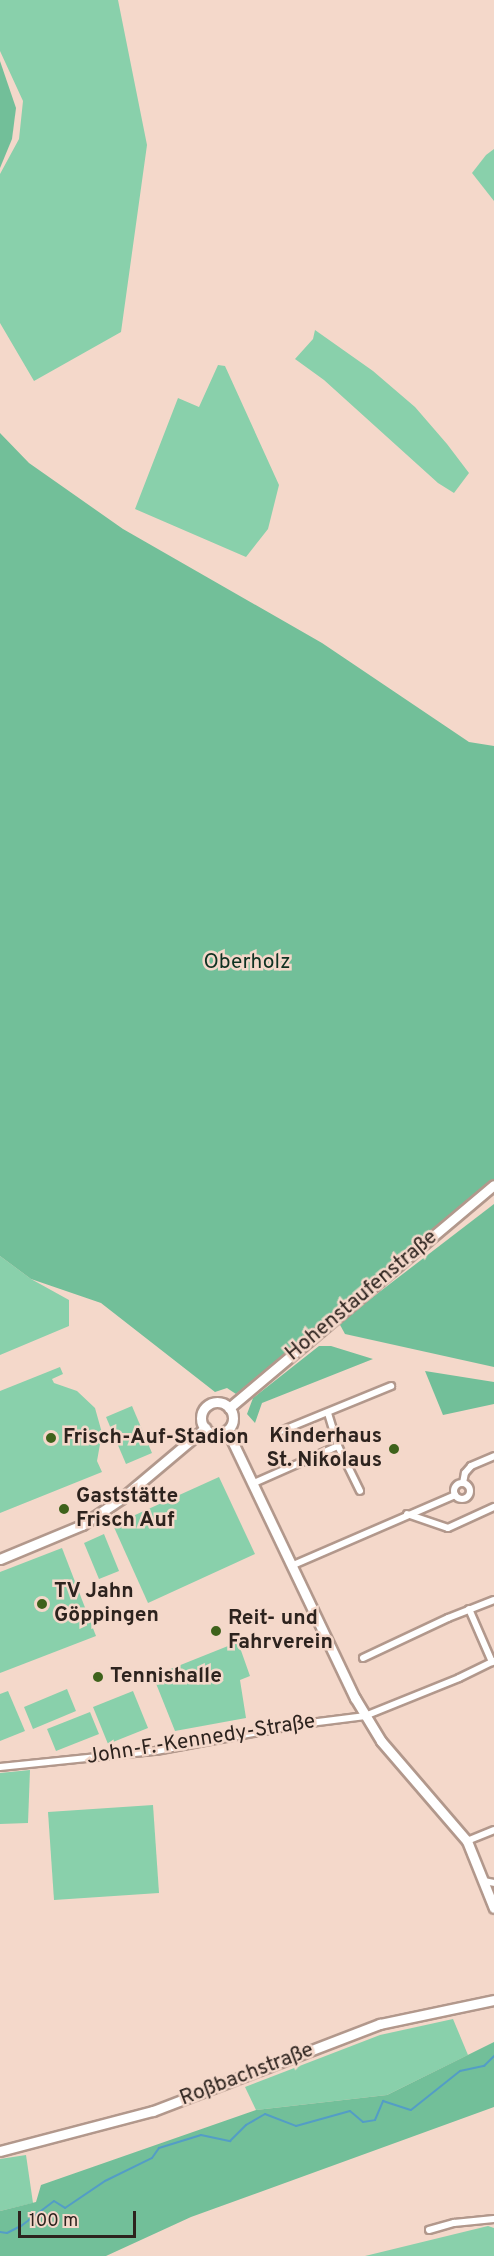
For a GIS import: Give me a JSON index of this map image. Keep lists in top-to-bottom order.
{
  "streets": {
    "street": ["Hohenstaufenstraße", "John-F.-Kennedy-Straße", "Roßbachstraße"]
  },
  "parks": ["Oberholz"],
  "places": [
    "Frisch-Auf-Stadion",
    "Kinderhaus St. Nikolaus",
    "Gaststätte Frisch Auf",
    "TV Jahn Göppingen",
    "Reit- und Fahrverein",
    "Tennishalle"
  ],
  "scale_bar": "100 m"
}
